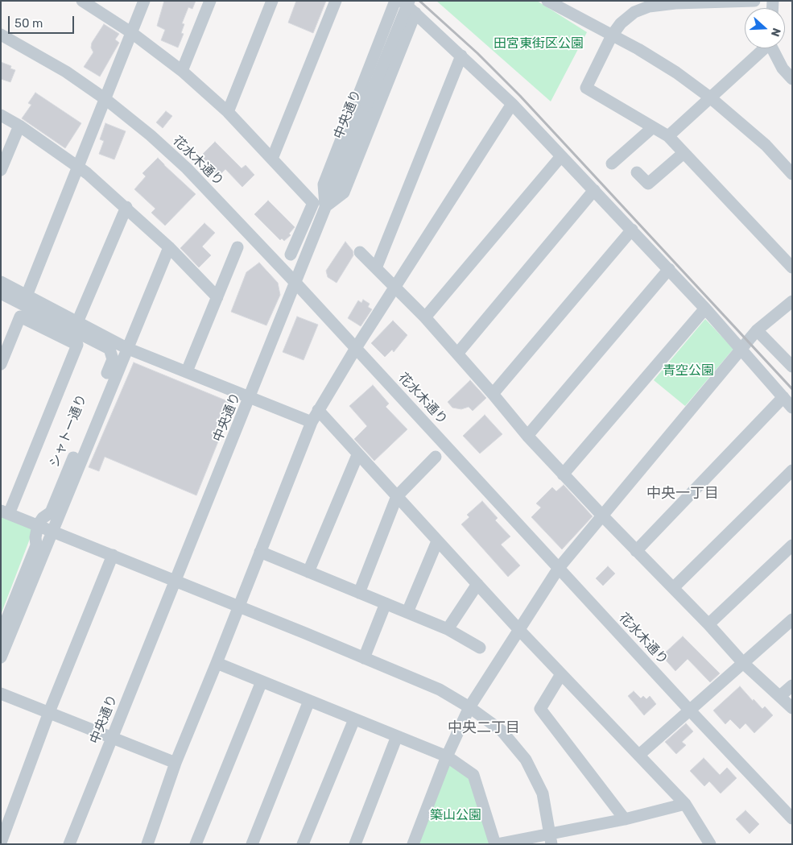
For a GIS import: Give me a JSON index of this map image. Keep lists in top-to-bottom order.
{
  "streets": {
    "street": ["中央通り", "花水木通り", "シャトー通り"]
  },
  "crossings": [
    ["中央通り", "花水木通り"]
  ],
  "districts": ["中央一丁目", "中央二丁目"],
  "parks": ["田宮東街区公園", "青空公園", "築山公園"],
  "scale_bar": "50 m",
  "north": "right"
}
